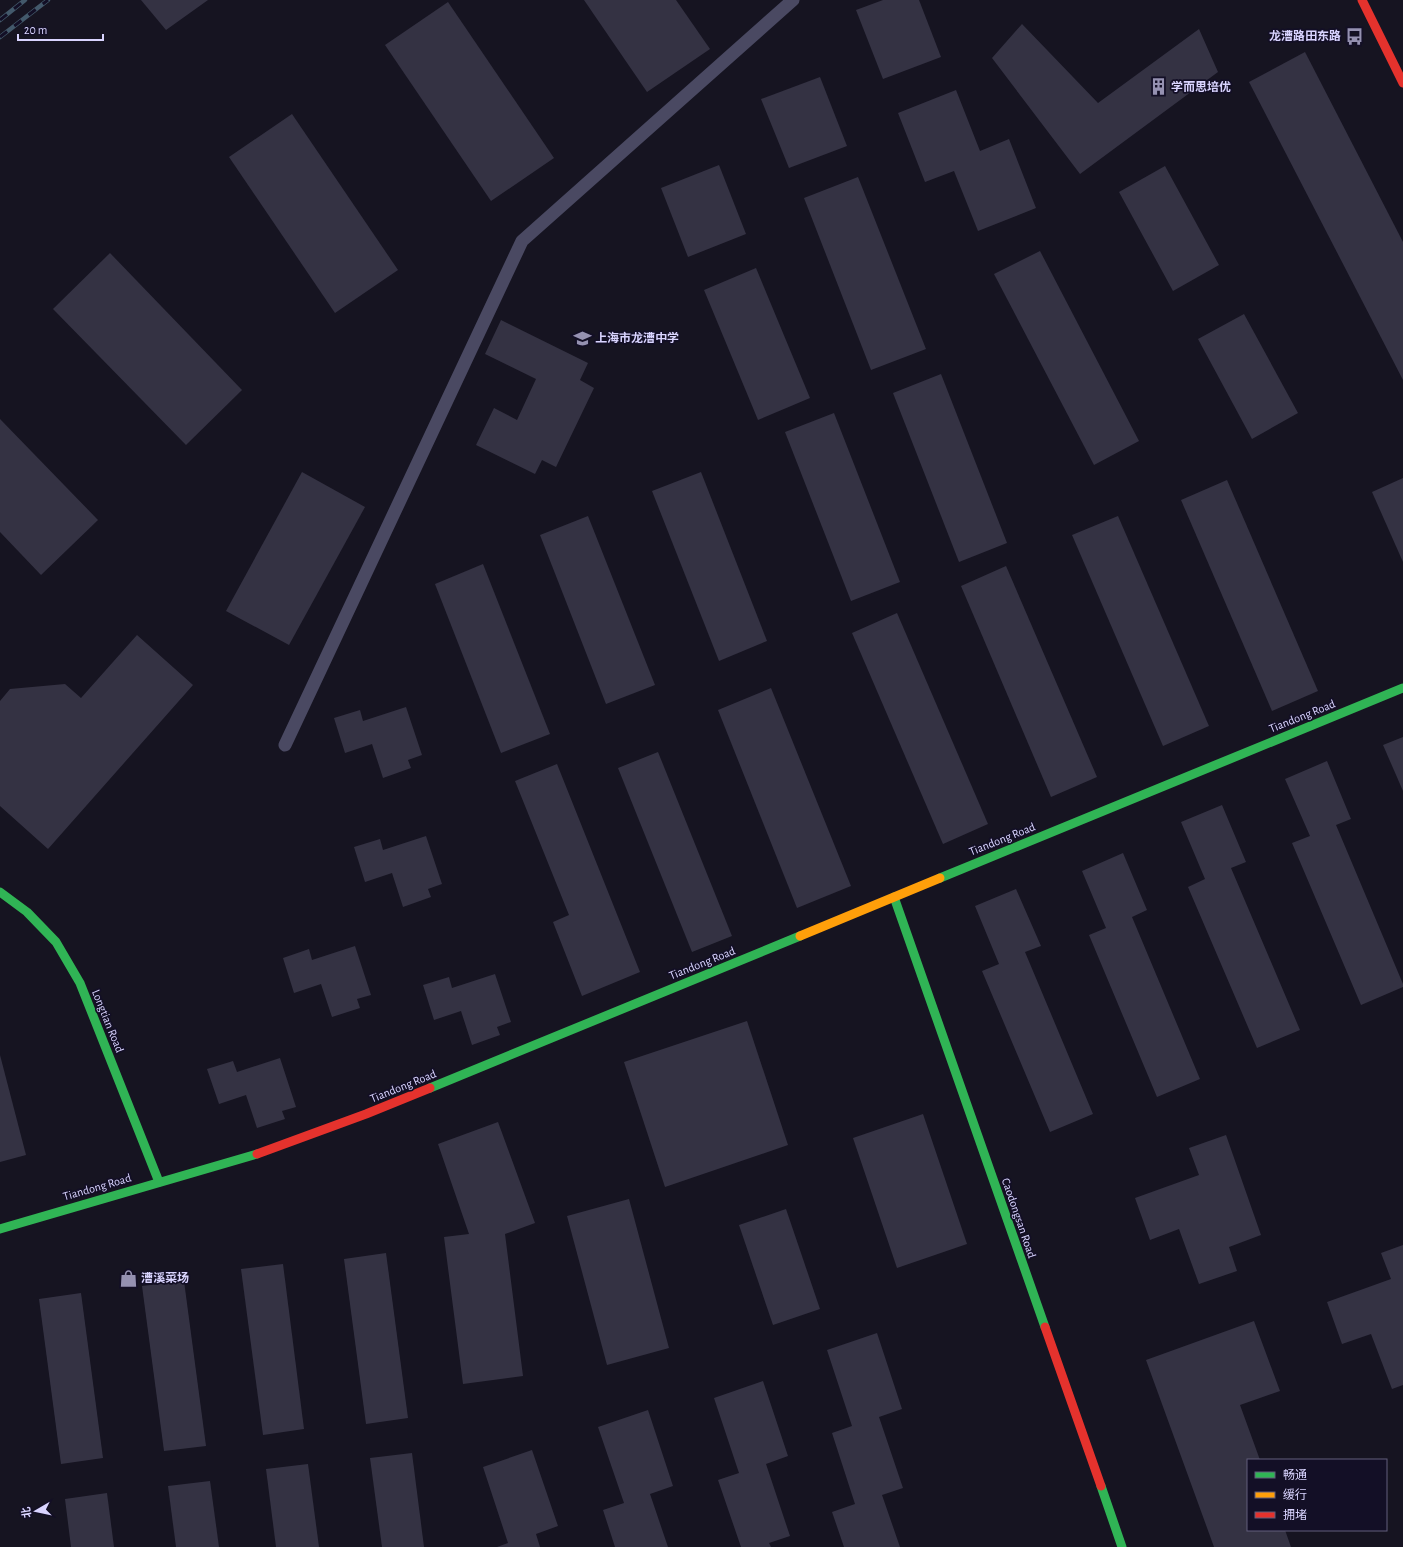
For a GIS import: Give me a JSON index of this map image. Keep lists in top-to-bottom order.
{
  "streets": {
    "street": ["Tiandong Road", "Longtian Road", "Caodongsan Road"]
  },
  "crossings": [
    ["Tiandong Road", "Longtian Road"],
    ["Tiandong Road", "Caodongsan Road"]
  ],
  "places": {
    "bus stop": ["龙漕路田东路"],
    "building": ["学而思培优"],
    "school or university": ["上海市龙漕中学"],
    "shop": ["漕溪菜场"]
  },
  "legend": ["畅通", "缓行", "拥堵"],
  "scale_bar": "20 m",
  "north": "left"
}
